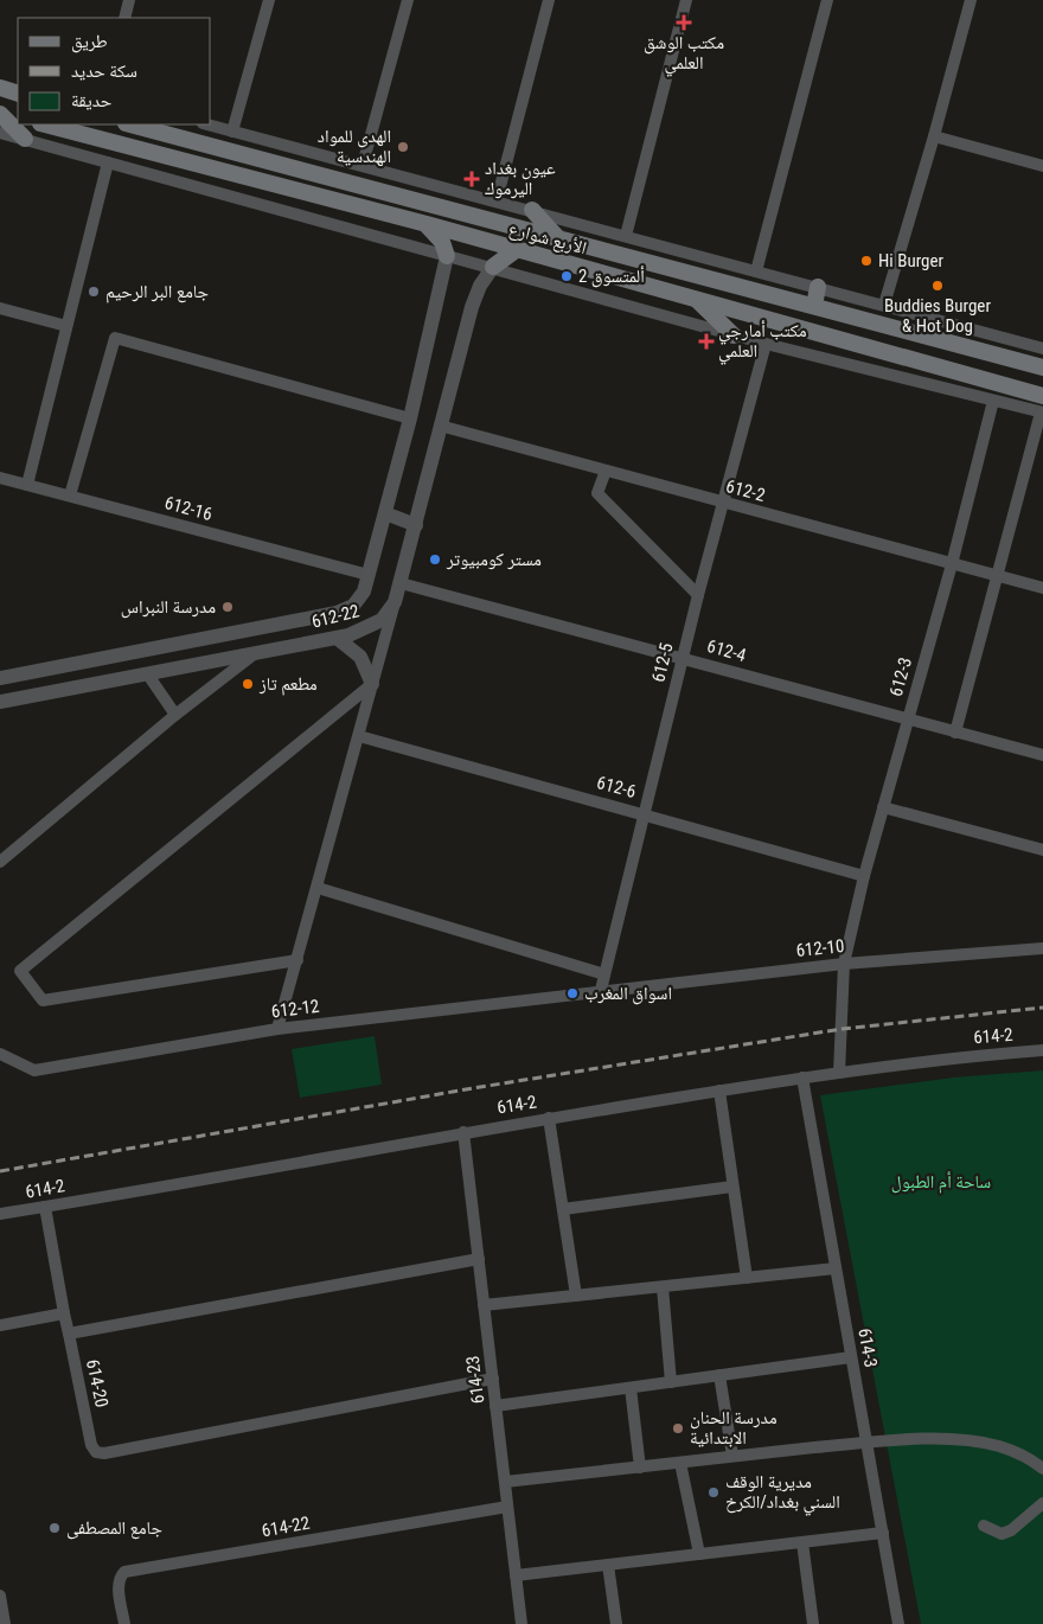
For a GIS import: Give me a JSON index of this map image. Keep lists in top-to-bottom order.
{
  "streets": {
    "main road": ["الأربع شوارع"],
    "street": [
      "612-2",
      "612-16",
      "612-22",
      "612-4",
      "612-5",
      "612-3",
      "612-6",
      "612-10",
      "612-12",
      "614-2",
      "614-3",
      "614-23",
      "614-20",
      "614-22"
    ]
  },
  "crossings": [
    ["612-2", "612-22"],
    ["612-2", "612-5"],
    ["612-2", "612-3"],
    ["612-16", "612-22"],
    ["612-22", "612-4"],
    ["612-4", "612-5"],
    ["612-4", "612-3"],
    ["612-5", "612-6"],
    ["612-5", "612-10"],
    ["612-5", "612-12"],
    ["612-3", "612-6"],
    ["612-3", "612-10"],
    ["612-3", "614-2"],
    ["612-10", "612-12"],
    ["614-2", "614-3"],
    ["614-2", "614-23"],
    ["614-2", "614-20"],
    ["614-23", "614-20"],
    ["614-23", "614-22"]
  ],
  "parks": ["ساحة أم الطبول"],
  "places": {
    "health": ["مكتب الوشق العلمي", "عيون بغداد اليرموك", "مكتب أمارجي العلمي"],
    "other": [
      "الهدى للمواد الهندسية",
      "Hi Burger",
      "ألمتسوق 2",
      "Buddies Burger & Hot Dog",
      "جامع البر الرحيم",
      "مستر كومبيوتر",
      "مدرسة النبراس",
      "مطعم تاز",
      "اسواق المغرب",
      "مدرسة الحنان الابتدائية",
      "مديرية الوقف السني بغداد/الكرخ",
      "جامع المصطفى"
    ]
  },
  "legend": ["طريق", "سكة حديد", "حديقة"]
}
